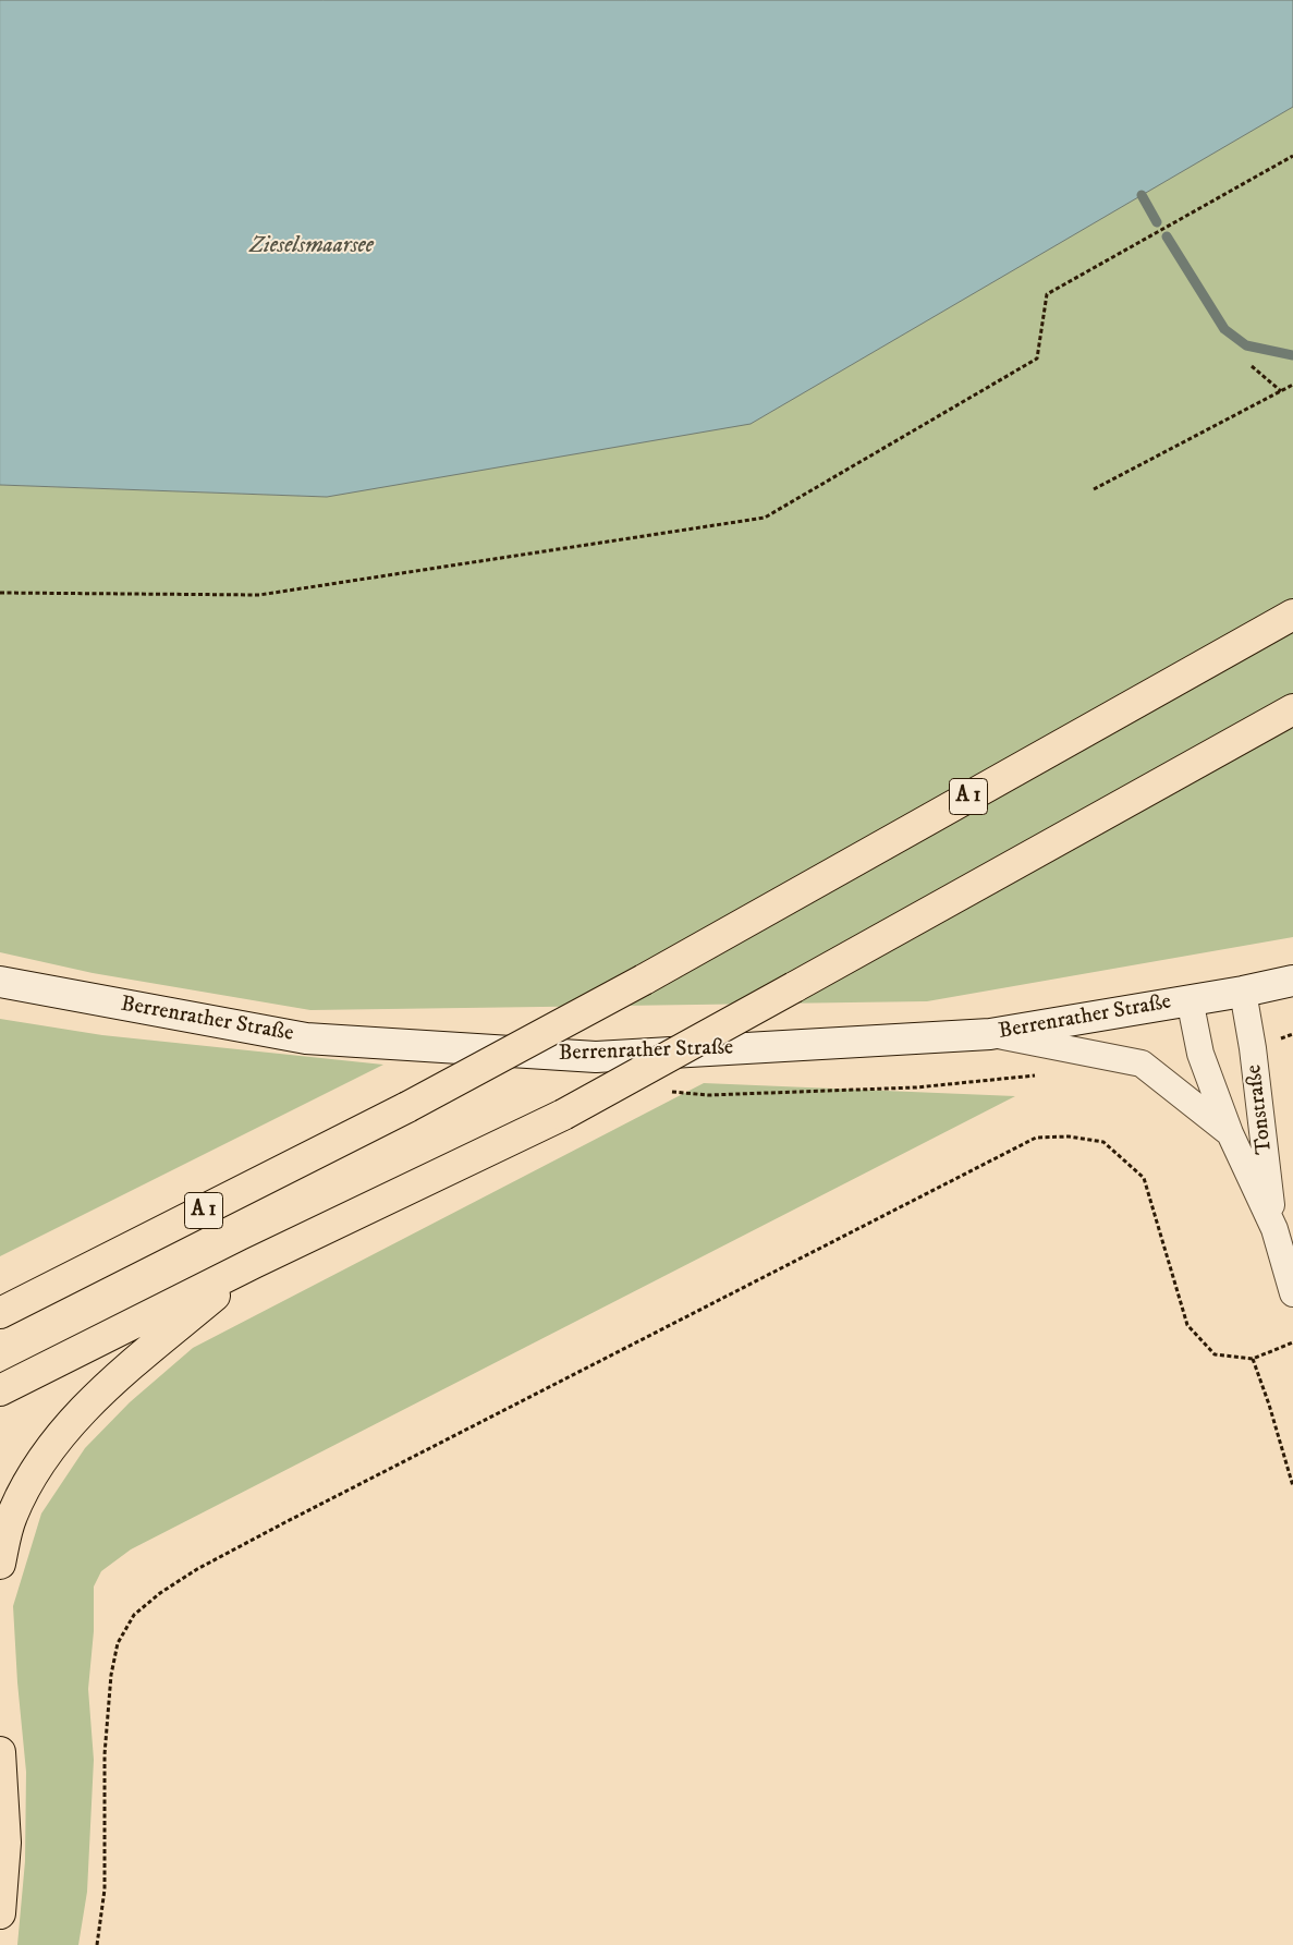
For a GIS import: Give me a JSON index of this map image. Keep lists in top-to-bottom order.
{
  "streets": {
    "highway": ["A 1"],
    "main road": ["Berrenrather Straße"],
    "street": ["Tonstraße"]
  },
  "crossings": [
    ["Berrenrather Straße", "Tonstraße"]
  ],
  "water": ["Zieselsmaarsee"]
}
